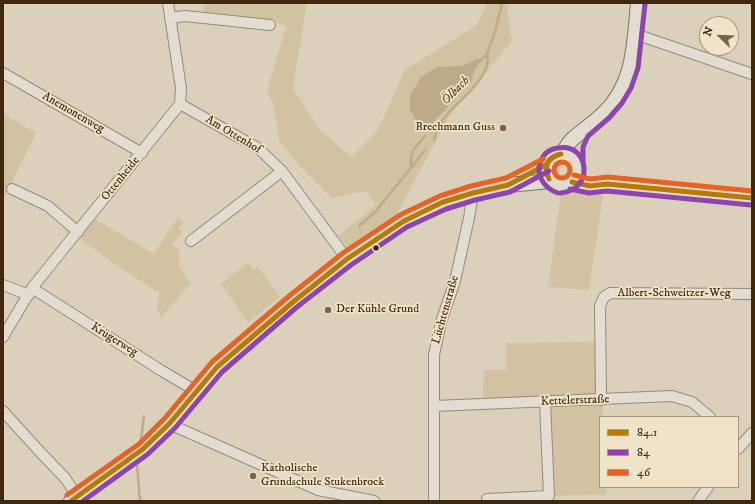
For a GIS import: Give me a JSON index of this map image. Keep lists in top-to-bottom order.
{
  "streets": {
    "street": [
      "Anemonenweg",
      "Am Ottenhof",
      "Ottenheide",
      "Albert-Schweitzer-Weg",
      "Lüchtenstraße",
      "Krügerweg",
      "Kettelerstraße"
    ]
  },
  "crossings": [
    ["Anemonenweg", "Ottenheide"],
    ["Am Ottenhof", "Ottenheide"],
    ["Ottenheide", "Krügerweg"],
    ["Albert-Schweitzer-Weg", "Kettelerstraße"],
    ["Lüchtenstraße", "Kettelerstraße"]
  ],
  "water": ["Ölbach"],
  "places": ["Brechmann Guss", "Der Kühle Grund", "Katholische Grundschule Stukenbrock"],
  "lines": ["transit line 84", "transit line 84.1", "transit line 46"],
  "legend": ["84.1", "84", "46"],
  "north": "top left"
}
